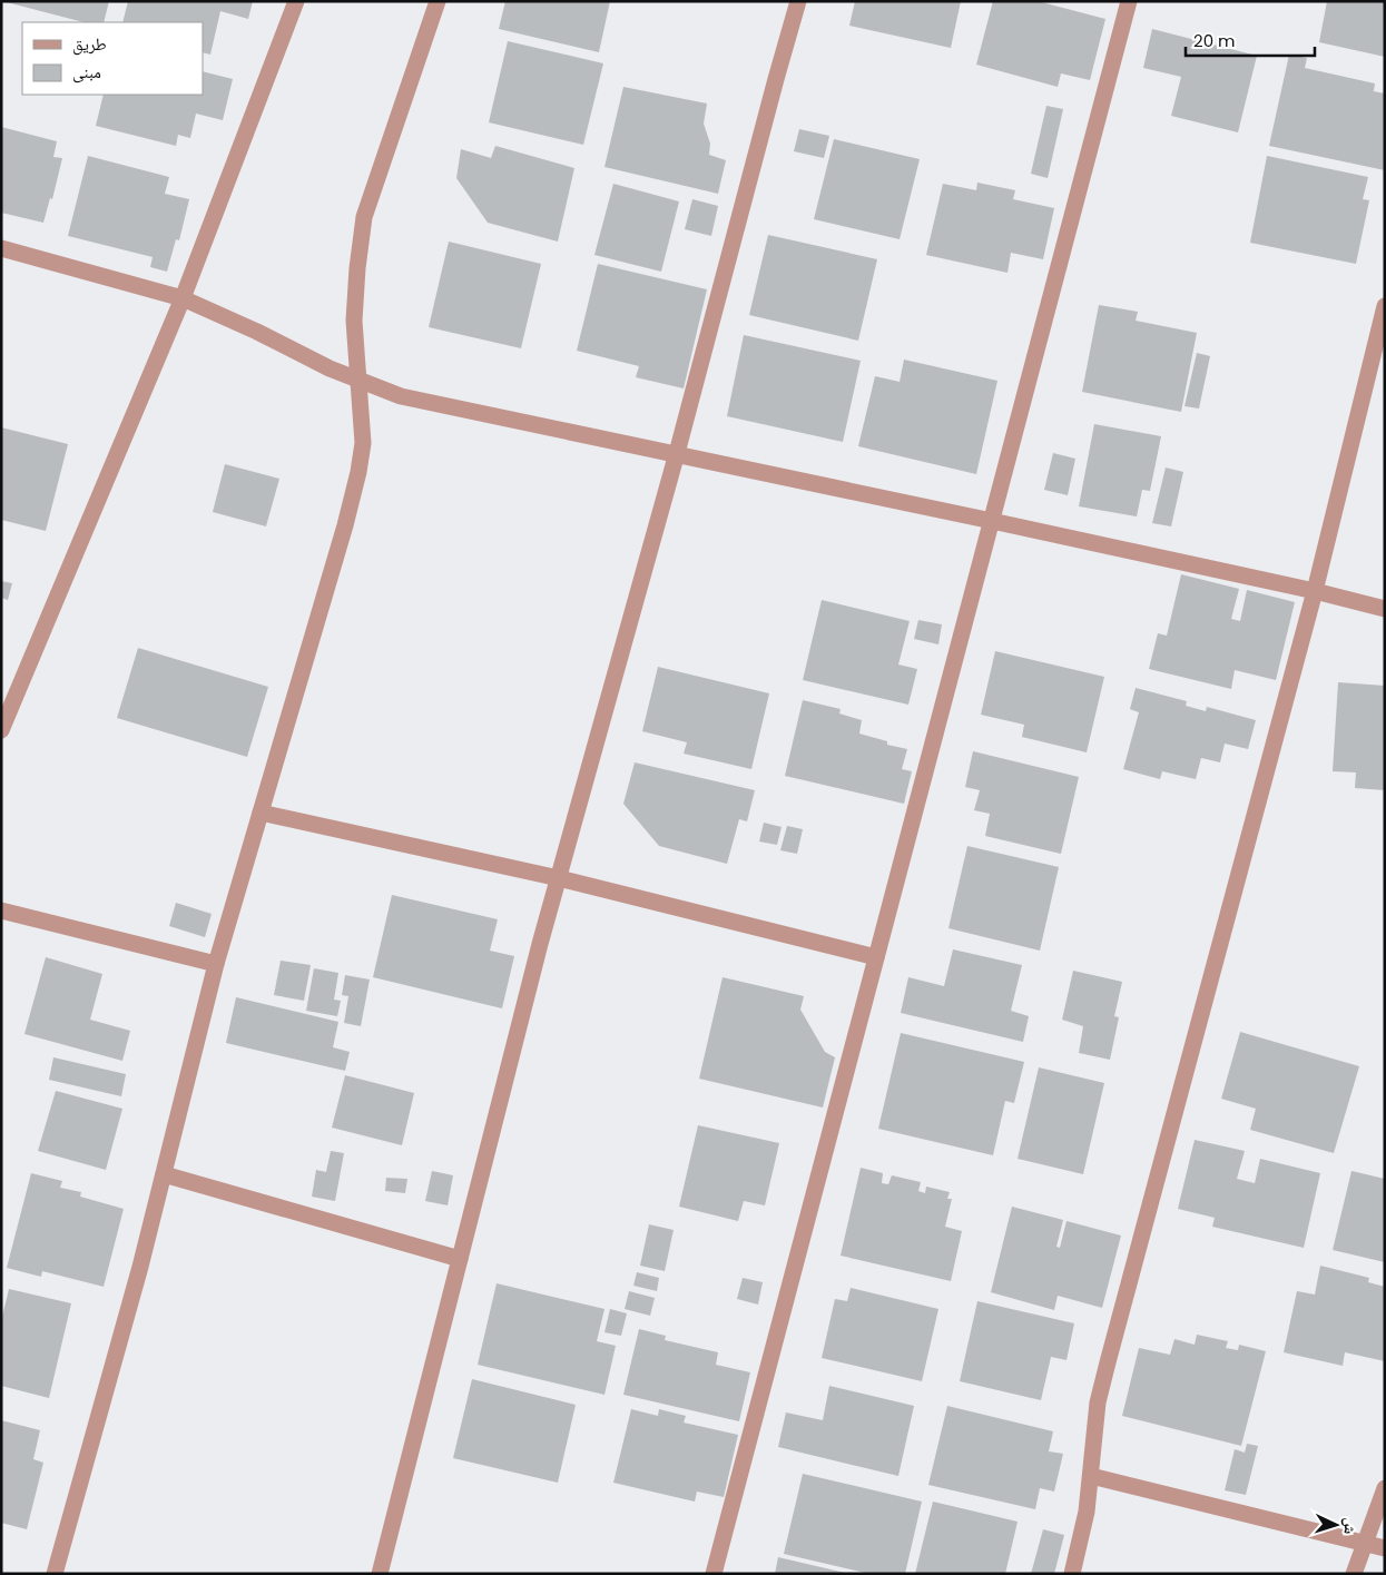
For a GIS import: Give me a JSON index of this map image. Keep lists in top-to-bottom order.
{
  "legend": ["طريق", "مبنى"],
  "scale_bar": "20 m",
  "north": "right"
}
